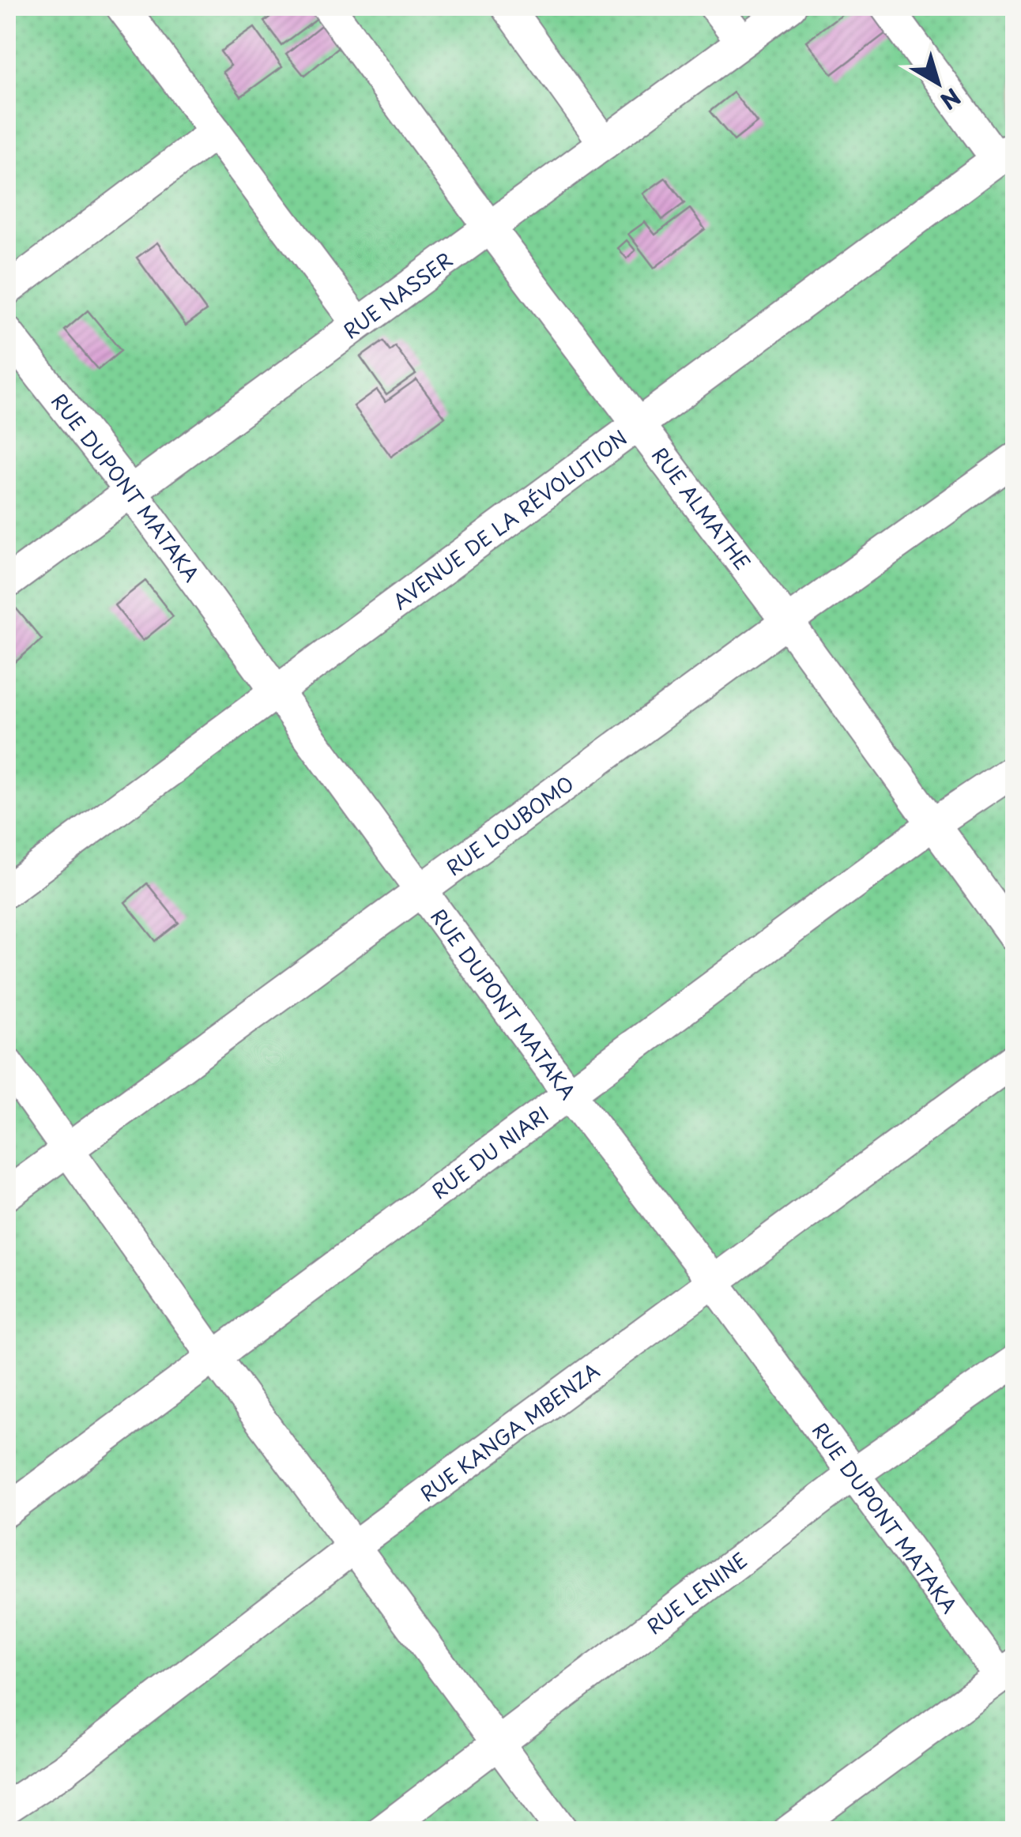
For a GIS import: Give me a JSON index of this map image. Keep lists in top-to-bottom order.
{
  "streets": {
    "street": [
      "RUE NASSER",
      "RUE DUPONT MATAKA",
      "RUE ALMATHE",
      "AVENUE DE LA RÉVOLUTION",
      "RUE LOUBOMO",
      "RUE DU NIARI",
      "RUE KANGA MBENZA",
      "RUE LENINE"
    ]
  },
  "crossings": [
    ["RUE NASSER", "RUE DUPONT MATAKA"],
    ["RUE NASSER", "RUE ALMATHE"],
    ["RUE DUPONT MATAKA", "AVENUE DE LA RÉVOLUTION"],
    ["RUE DUPONT MATAKA", "RUE LOUBOMO"],
    ["RUE DUPONT MATAKA", "RUE DU NIARI"],
    ["RUE DUPONT MATAKA", "RUE KANGA MBENZA"],
    ["RUE DUPONT MATAKA", "RUE LENINE"],
    ["RUE ALMATHE", "AVENUE DE LA RÉVOLUTION"],
    ["RUE ALMATHE", "RUE LOUBOMO"],
    ["RUE ALMATHE", "RUE DU NIARI"]
  ],
  "north": "bottom right"
}
